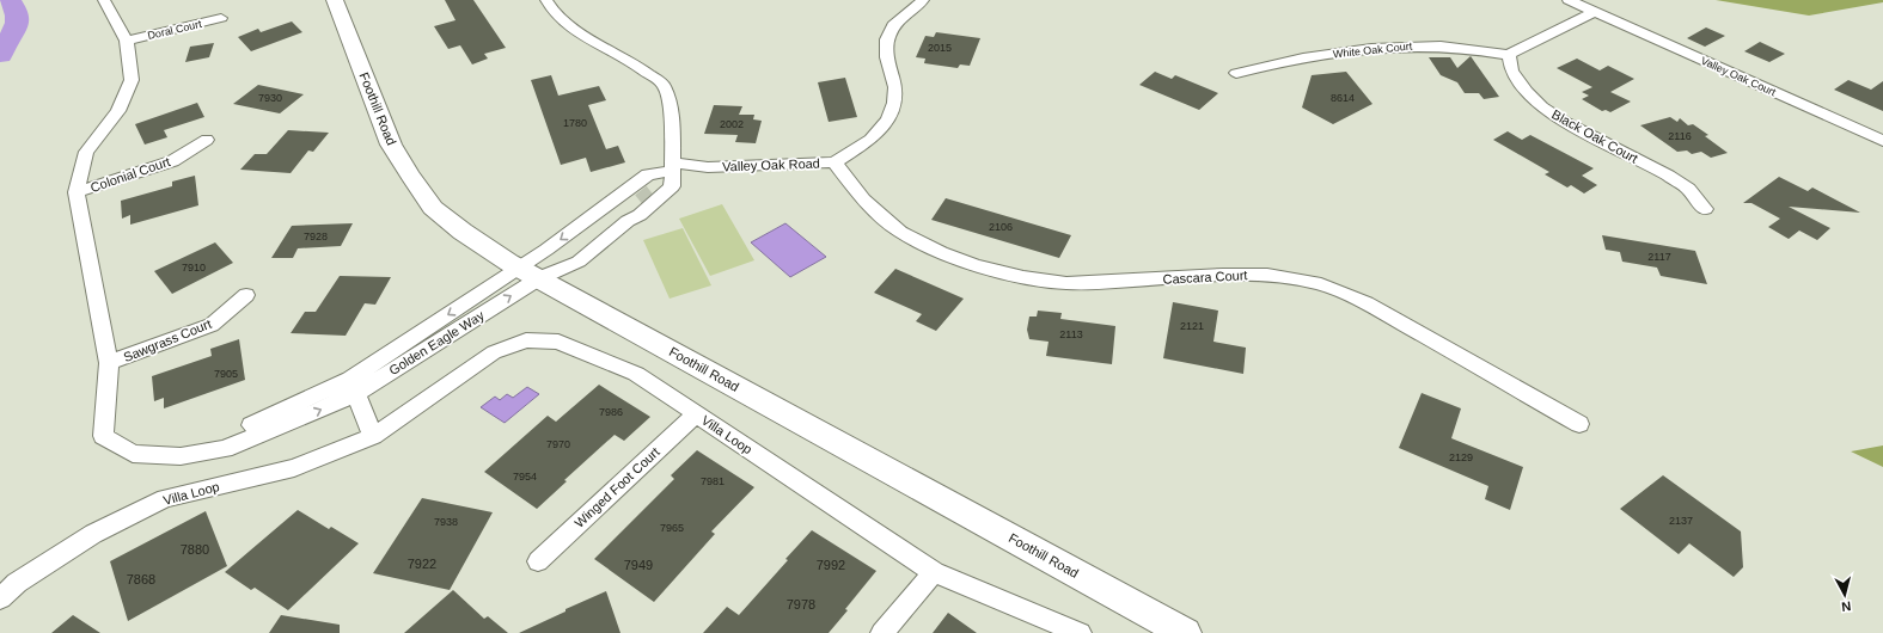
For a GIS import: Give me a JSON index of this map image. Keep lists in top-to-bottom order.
{
  "streets": {
    "main road": ["Foothill Road"],
    "street": [
      "Doral Court",
      "White Oak Court",
      "Valley Oak Court",
      "Black Oak Court",
      "Valley Oak Road",
      "Colonial Court",
      "Cascara Court",
      "Sawgrass Court",
      "Golden Eagle Way",
      "Villa Loop",
      "Winged Foot Court"
    ]
  },
  "crossings": [
    ["Doral Court", "Golden Eagle Way"],
    ["White Oak Court", "Black Oak Court"],
    ["Foothill Road", "Golden Eagle Way"],
    ["Valley Oak Road", "Cascara Court"],
    ["Valley Oak Road", "Golden Eagle Way"],
    ["Colonial Court", "Golden Eagle Way"],
    ["Sawgrass Court", "Golden Eagle Way"],
    ["Villa Loop", "Winged Foot Court"]
  ],
  "house_numbers": [
    "2015",
    "7930",
    "8614",
    "1780",
    "2002",
    "2116",
    "2106",
    "7928",
    "2117",
    "7910",
    "2121",
    "2113",
    "7905",
    "7986",
    "7970",
    "2129",
    "7954",
    "7981",
    "2137",
    "7938",
    "7965",
    "7880",
    "7922",
    "7949",
    "7992",
    "7868",
    "7978"
  ],
  "north": "bottom"
}
